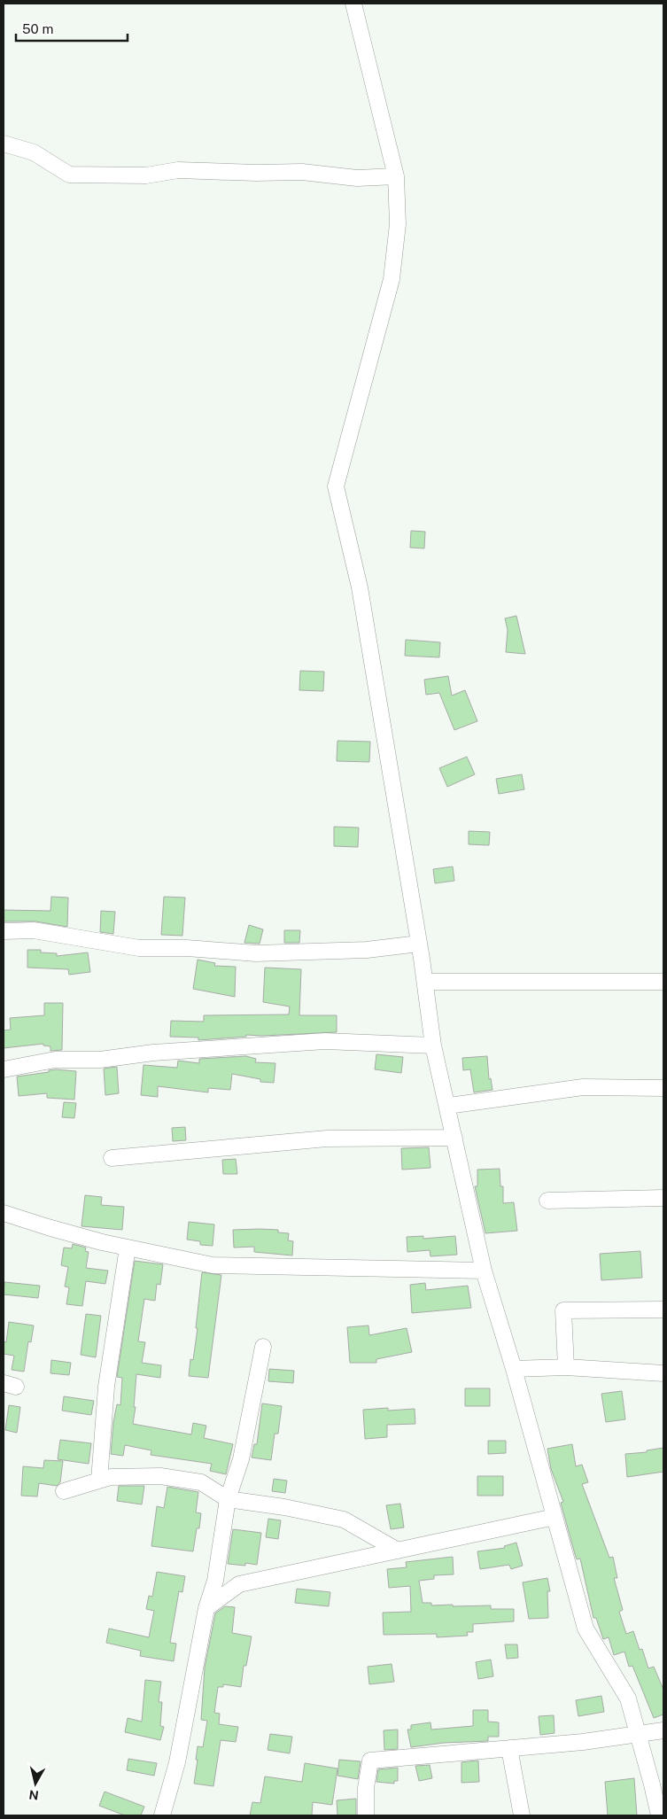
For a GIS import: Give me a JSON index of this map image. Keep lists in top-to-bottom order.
{
  "scale_bar": "50 m",
  "north": "bottom"
}
